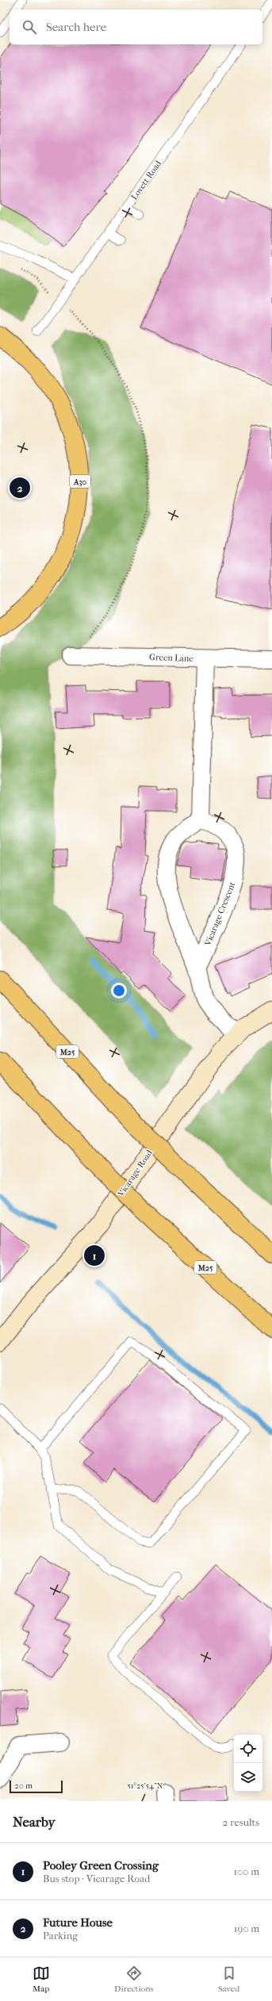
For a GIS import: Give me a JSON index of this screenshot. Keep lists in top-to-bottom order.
{
  "streets": {
    "main road": ["A30", "M25", "Vicarage Road"],
    "street": ["Green Lane", "Vicarage Crescent"],
    "lane": ["Lovett Road"]
  },
  "scale_bar": "20 m",
  "page": {
    "search": "Search here",
    "pins": ["2", "1"],
    "scale": "20 m",
    "heading": ["Nearby", "2 results"],
    "list": [
      {
        "mark": "1",
        "name": "Pooley Green Crossing",
        "note": "Bus stop · Vicarage Road",
        "value": "100 m"
      },
      {
        "mark": "2",
        "name": "Future House",
        "note": "Parking",
        "value": "190 m"
      }
    ],
    "nav": ["Map", "Directions", "Saved"]
  },
  "coordinates": ["51°25'54\"N"]
}
